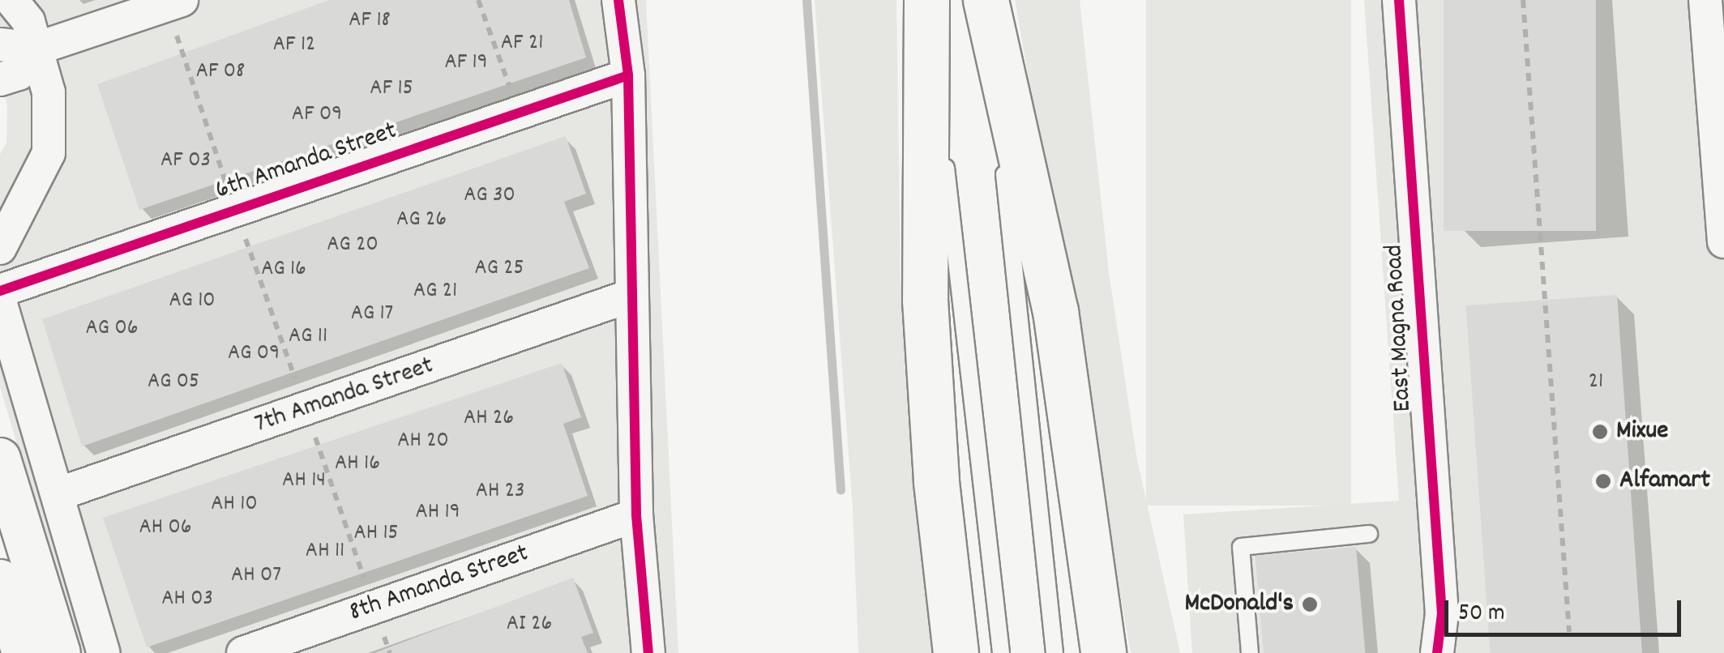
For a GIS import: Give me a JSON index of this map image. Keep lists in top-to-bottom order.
{
  "streets": {
    "street": [
      "6th Amanda Street",
      "East Magna Road",
      "7th Amanda Street",
      "8th Amanda Street"
    ]
  },
  "places": ["Mixue", "Alfamart", "McDonald's"],
  "house_numbers": [
    "AF 18",
    "AF 21",
    "AF 12",
    "AF 19",
    "AF 08",
    "AF 15",
    "AF 09",
    "AF 03",
    "AG 30",
    "AG 26",
    "AG 20",
    "AG 25",
    "AG 16",
    "AG 21",
    "AG 10",
    "AG 17",
    "AG 06",
    "AG 11",
    "AG 09",
    "AG 05",
    "21",
    "AH 26",
    "AH 20",
    "AH 16",
    "AH 14",
    "AH 23",
    "AH 10",
    "AH 19",
    "AH 06",
    "AH 15",
    "AH 11",
    "AH 07",
    "AH 03",
    "AI 26"
  ],
  "scale_bar": "50 m"
}
